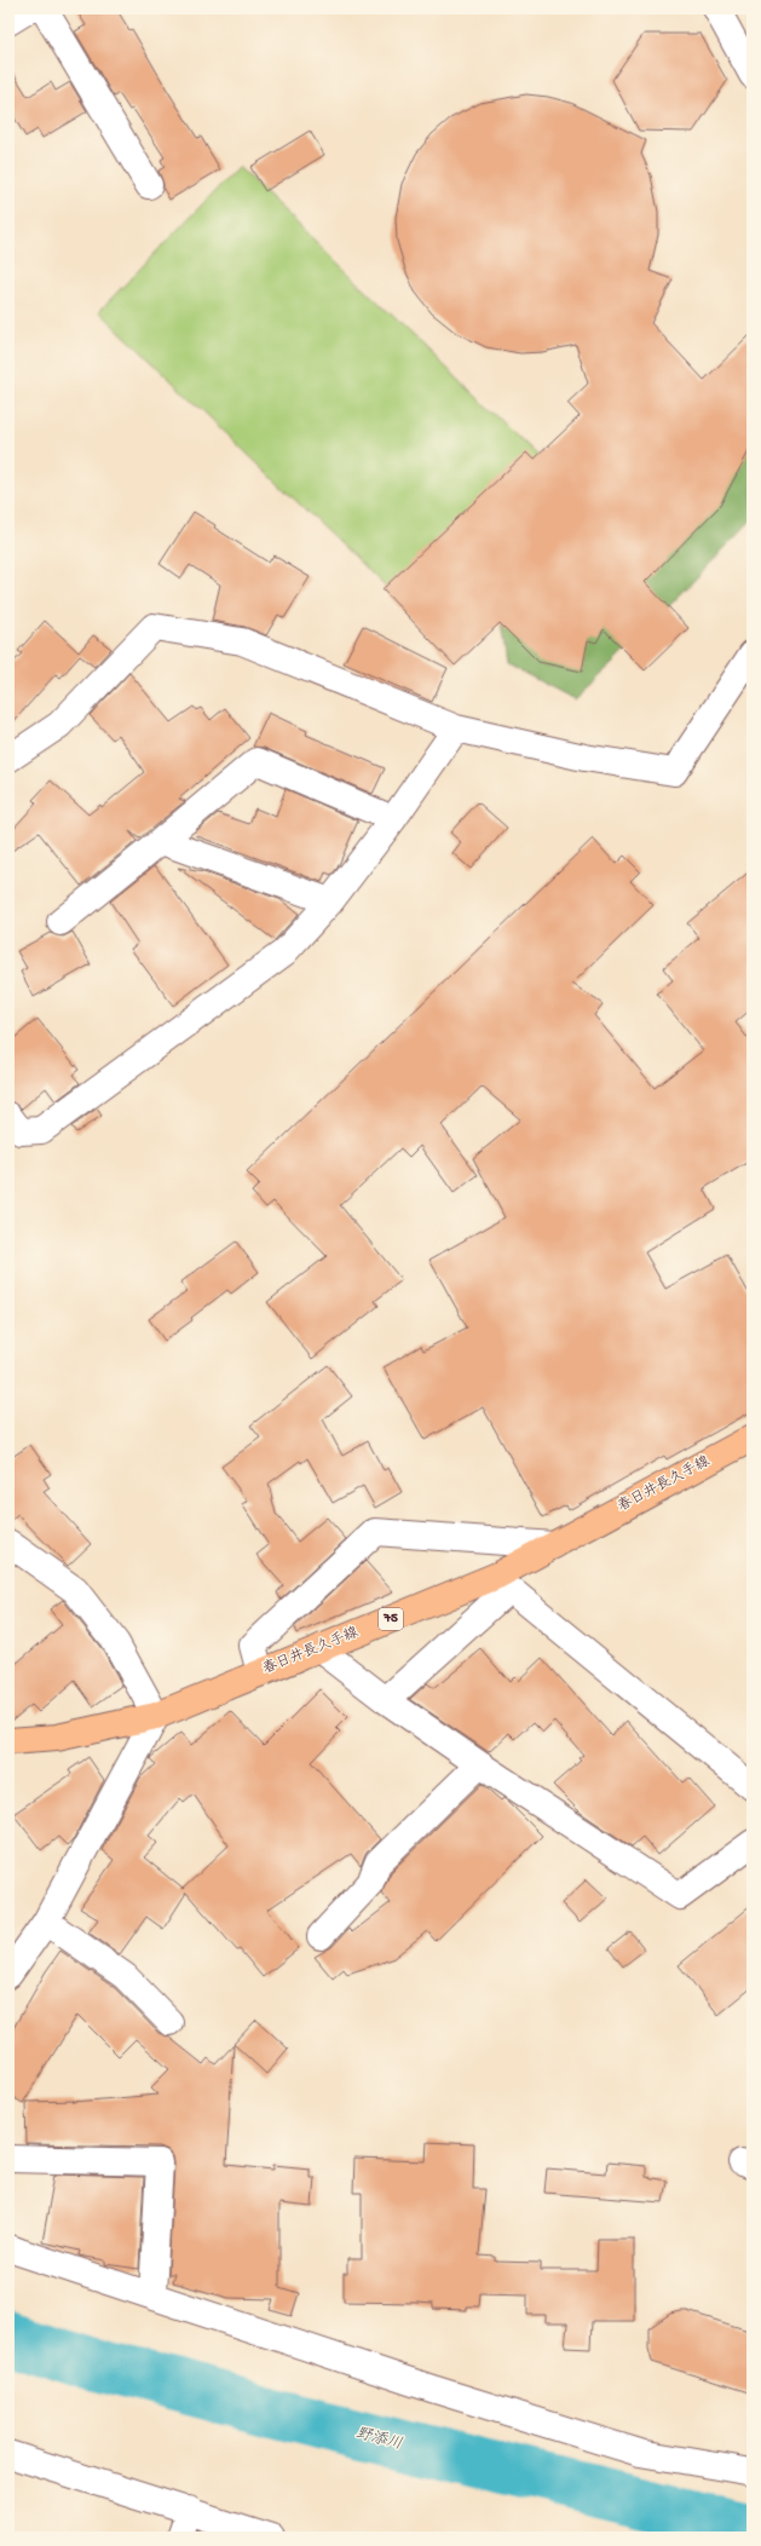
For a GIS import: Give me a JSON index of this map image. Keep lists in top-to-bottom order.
{
  "streets": {
    "main road": ["春日井長久手線", "75"]
  },
  "water": ["野添川"]
}
